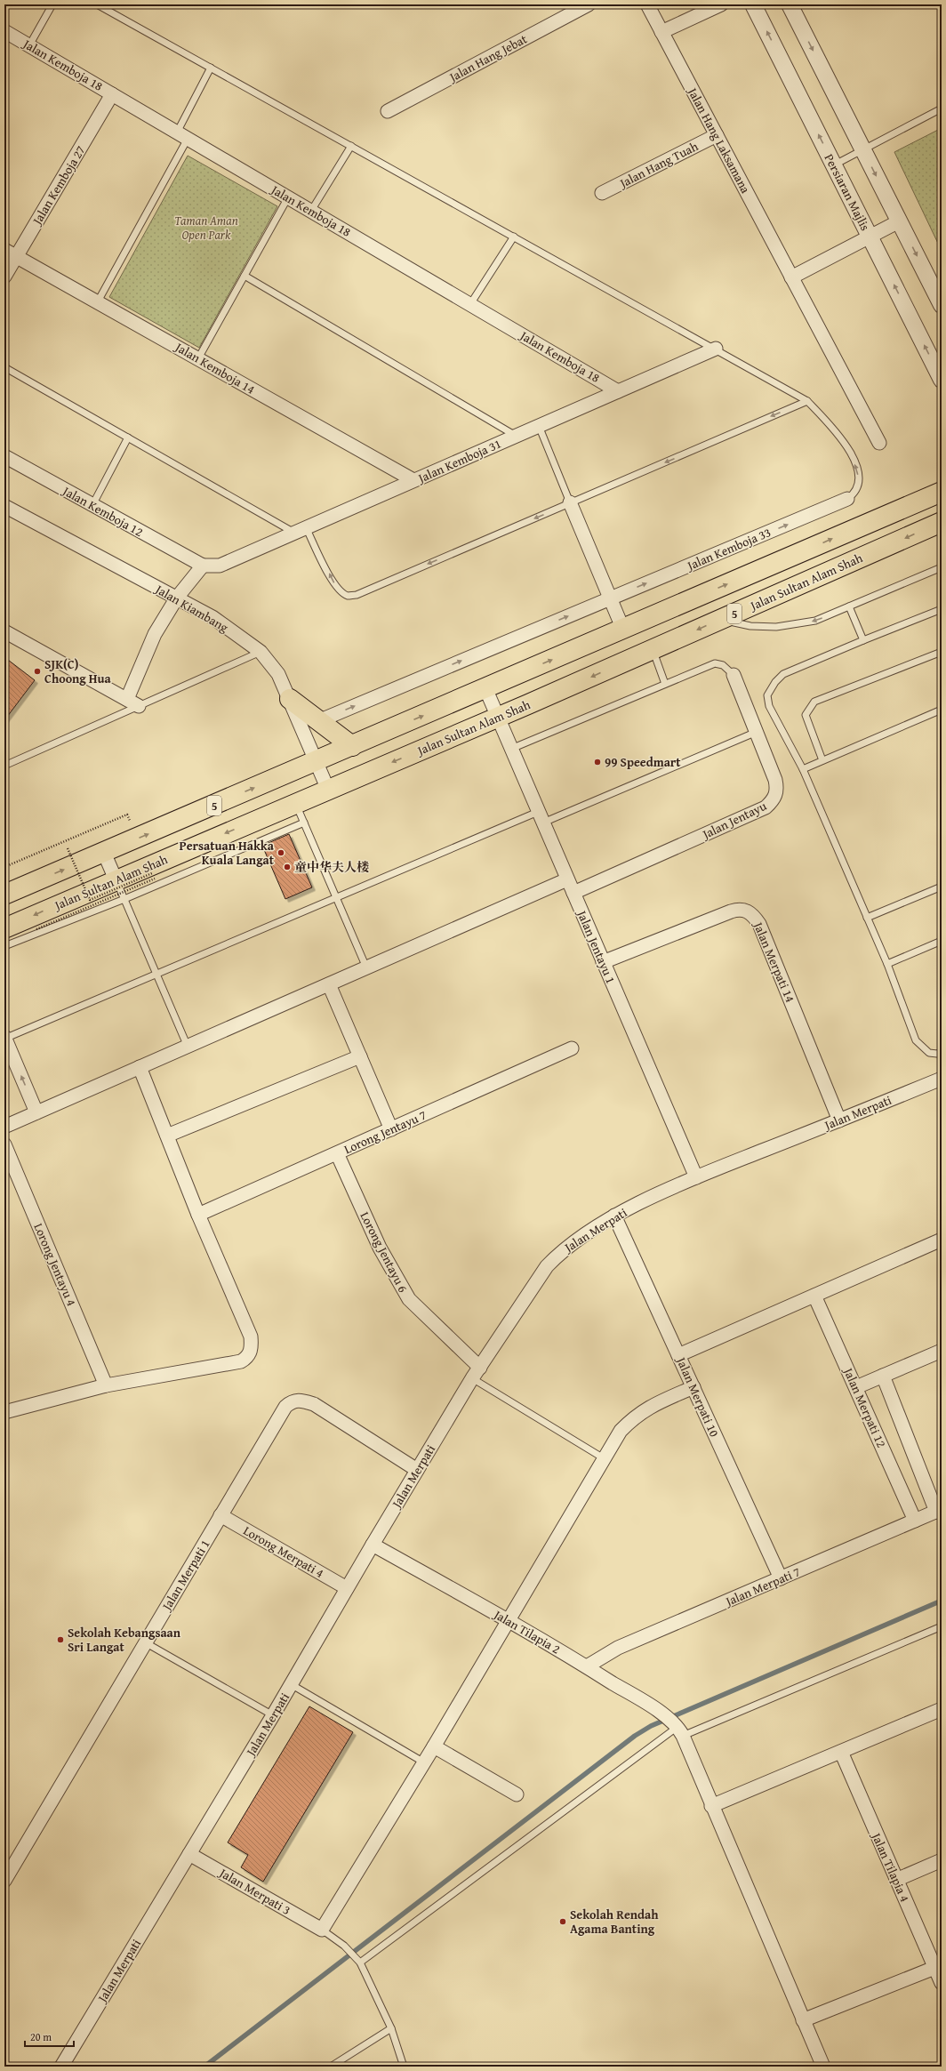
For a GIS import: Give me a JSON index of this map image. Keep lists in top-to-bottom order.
{
  "streets": {
    "highway": ["Jalan Sultan Alam Shah", "5"],
    "street": [
      "Jalan Hang Jebat",
      "Jalan Kemboja 18",
      "Jalan Hang Laksamana",
      "Jalan Hang Tuah",
      "Jalan Kemboja 27",
      "Persiaran Majlis",
      "Jalan Kemboja 14",
      "Jalan Kemboja 31",
      "Jalan Kemboja 12",
      "Jalan Kemboja 33",
      "Jalan Kiambang",
      "Jalan Jentayu",
      "Jalan Jentayu 1",
      "Jalan Merpati 14",
      "Jalan Merpati",
      "Lorong Jentayu 7",
      "Lorong Jentayu 6",
      "Lorong Jentayu 4",
      "Jalan Merpati 10",
      "Jalan Merpati 12",
      "Lorong Merpati 4",
      "Jalan Merpati 1",
      "Jalan Merpati 7",
      "Jalan Tilapia 2",
      "Jalan Tilapia 4",
      "Jalan Merpati 3"
    ]
  },
  "crossings": [
    ["Jalan Kemboja 18", "Jalan Kemboja 27"],
    ["Jalan Kemboja 18", "Jalan Kemboja 31"],
    ["Jalan Hang Laksamana", "Jalan Hang Tuah"],
    ["Jalan Kemboja 27", "Jalan Kemboja 14"],
    ["Jalan Kemboja 14", "Jalan Kemboja 31"],
    ["Jalan Kemboja 31", "Jalan Kemboja 12"],
    ["Jalan Sultan Alam Shah", "Jalan Kiambang"],
    ["Jalan Sultan Alam Shah", "Jalan Jentayu 1"],
    ["Jalan Kiambang", "5"],
    ["5", "Jalan Jentayu 1"],
    ["Jalan Jentayu", "Jalan Jentayu 1"],
    ["Jalan Jentayu 1", "Jalan Merpati 14"],
    ["Jalan Jentayu 1", "Jalan Merpati"],
    ["Jalan Merpati 14", "Jalan Merpati"],
    ["Jalan Merpati", "Lorong Jentayu 6"],
    ["Jalan Merpati", "Jalan Merpati 10"],
    ["Jalan Merpati", "Lorong Merpati 4"],
    ["Jalan Merpati", "Jalan Merpati 1"],
    ["Jalan Merpati", "Jalan Tilapia 2"],
    ["Jalan Merpati", "Jalan Merpati 3"],
    ["Lorong Jentayu 7", "Lorong Jentayu 6"],
    ["Jalan Merpati 10", "Jalan Merpati 7"],
    ["Jalan Merpati 12", "Jalan Merpati 7"],
    ["Lorong Merpati 4", "Jalan Merpati 1"],
    ["Jalan Merpati 7", "Jalan Tilapia 2"]
  ],
  "one_way": ["Jalan Kemboja 33"],
  "parks": ["Taman Aman Open Park"],
  "places": [
    "SJK(C) Choong Hua",
    "99 Speedmart",
    "Persatuan Hakka Kuala Langat",
    "童中华夫人楼",
    "Sekolah Kebangsaan Sri Langat",
    "Sekolah Rendah Agama Banting"
  ],
  "scale_bar": "20 m"
}
